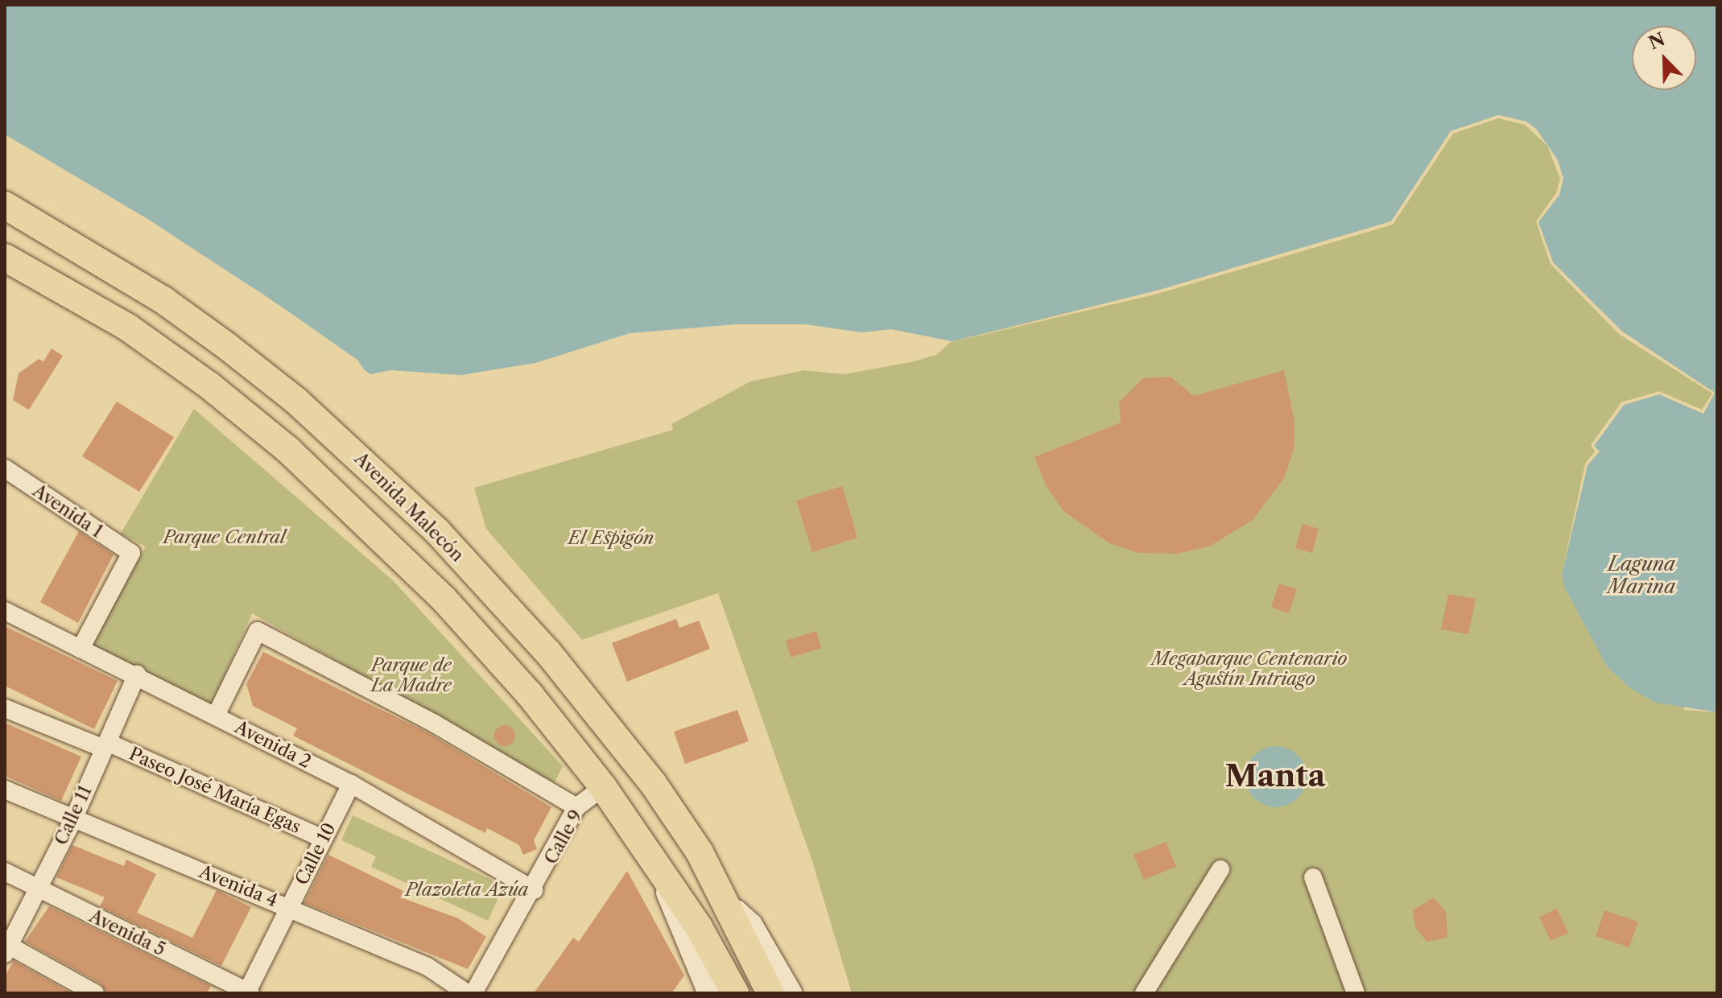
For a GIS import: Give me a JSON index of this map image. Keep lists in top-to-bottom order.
{
  "streets": {
    "main road": ["Avenida Malecón"],
    "street": [
      "Avenida 1",
      "Avenida 2",
      "Paseo José María Egas",
      "Calle 11",
      "Calle 9",
      "Calle 10",
      "Avenida 4",
      "Avenida 5"
    ]
  },
  "crossings": [
    ["Avenida 1", "Avenida 2"],
    ["Avenida 2", "Calle 11"],
    ["Avenida 2", "Calle 9"],
    ["Avenida 2", "Calle 10"],
    ["Paseo José María Egas", "Calle 11"],
    ["Paseo José María Egas", "Calle 10"],
    ["Calle 11", "Avenida 4"],
    ["Calle 11", "Avenida 5"],
    ["Calle 10", "Avenida 4"],
    ["Calle 10", "Avenida 5"]
  ],
  "districts": ["Manta"],
  "water": ["Laguna Marina"],
  "parks": [
    "Parque Central",
    "El Espigón",
    "Megaparque Centenario Agustín Intriago",
    "Parque de La Madre",
    "Plazoleta Azúa"
  ],
  "north": "top left"
}
